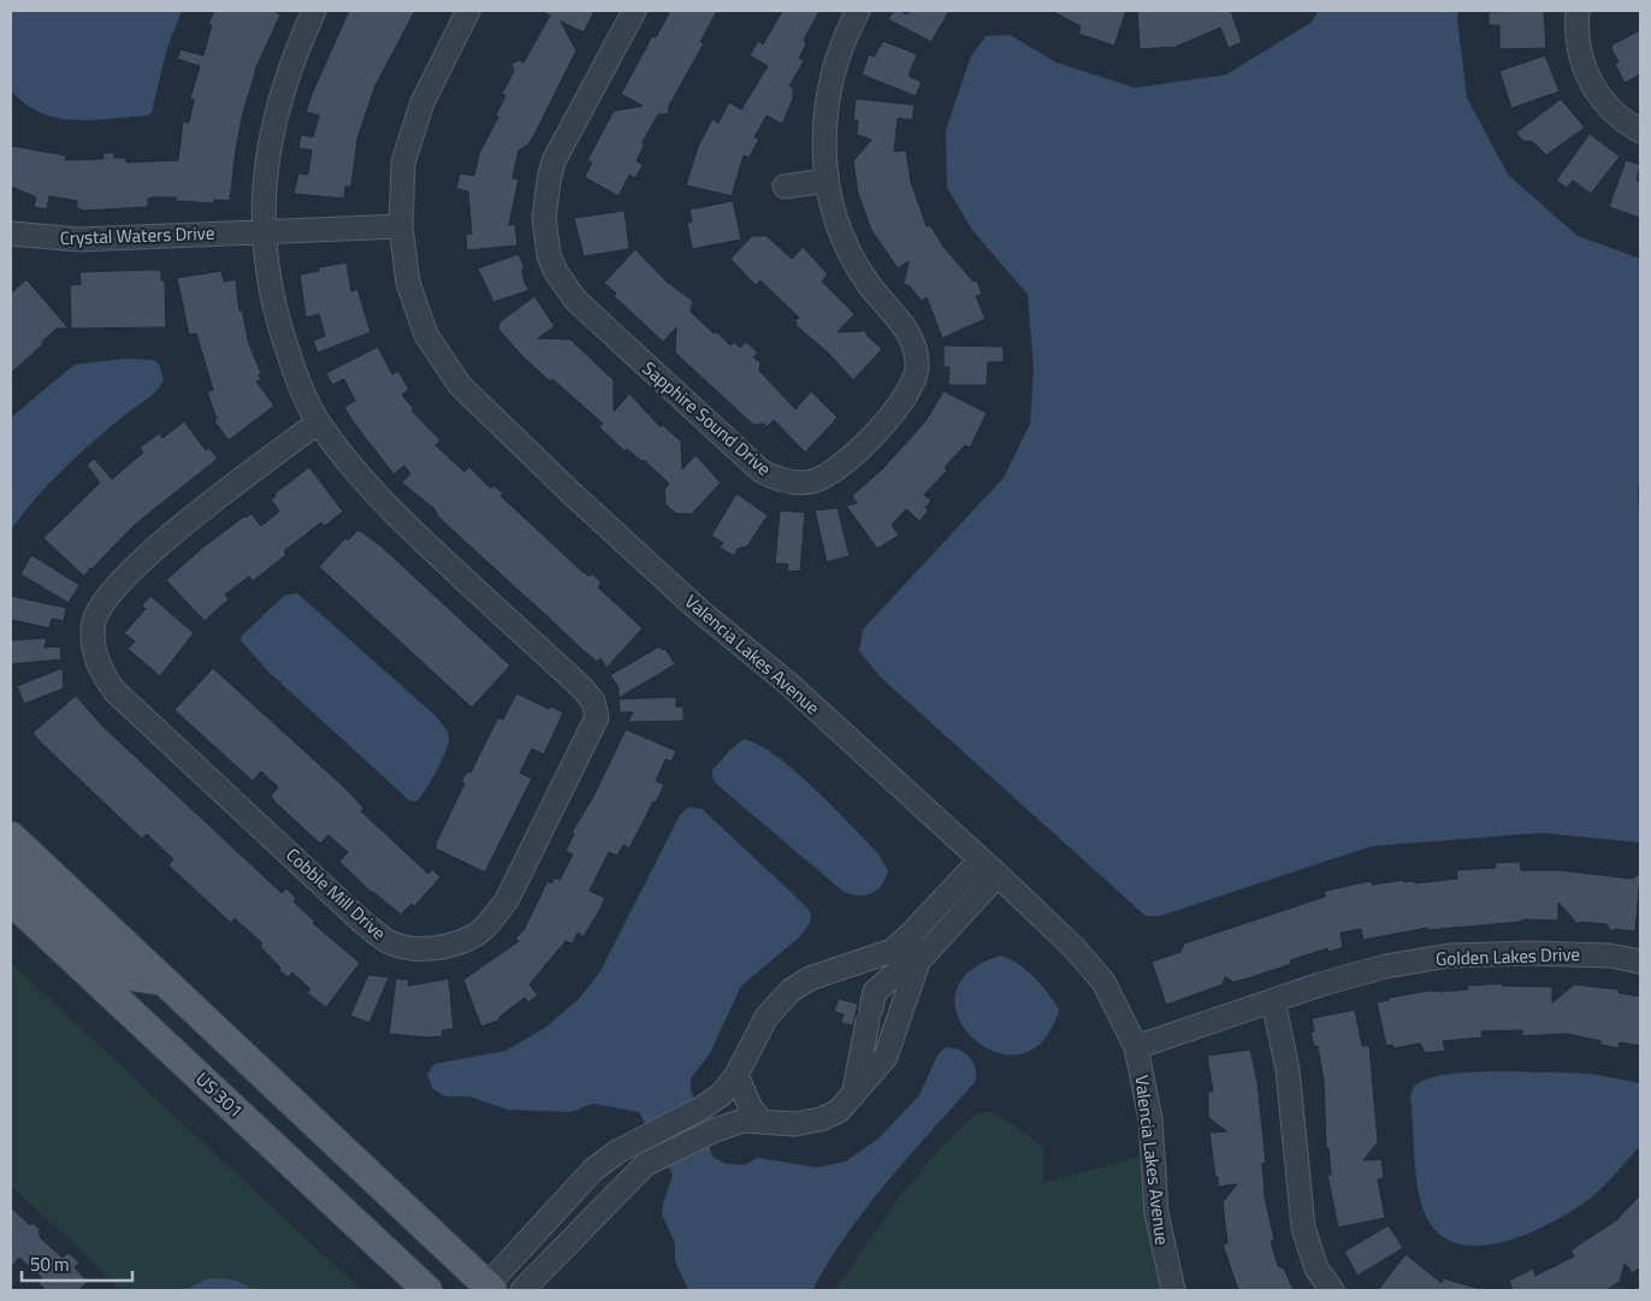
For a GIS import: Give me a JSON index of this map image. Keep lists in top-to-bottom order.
{
  "streets": {
    "main road": ["US 301"],
    "street": [
      "Crystal Waters Drive",
      "Sapphire Sound Drive",
      "Valencia Lakes Avenue",
      "Cobble Mill Drive",
      "Golden Lakes Drive"
    ]
  },
  "crossings": [
    ["Crystal Waters Drive", "Valencia Lakes Avenue"],
    ["Crystal Waters Drive", "Cobble Mill Drive"],
    ["Valencia Lakes Avenue", "Golden Lakes Drive"]
  ],
  "scale_bar": "50 m"
}
